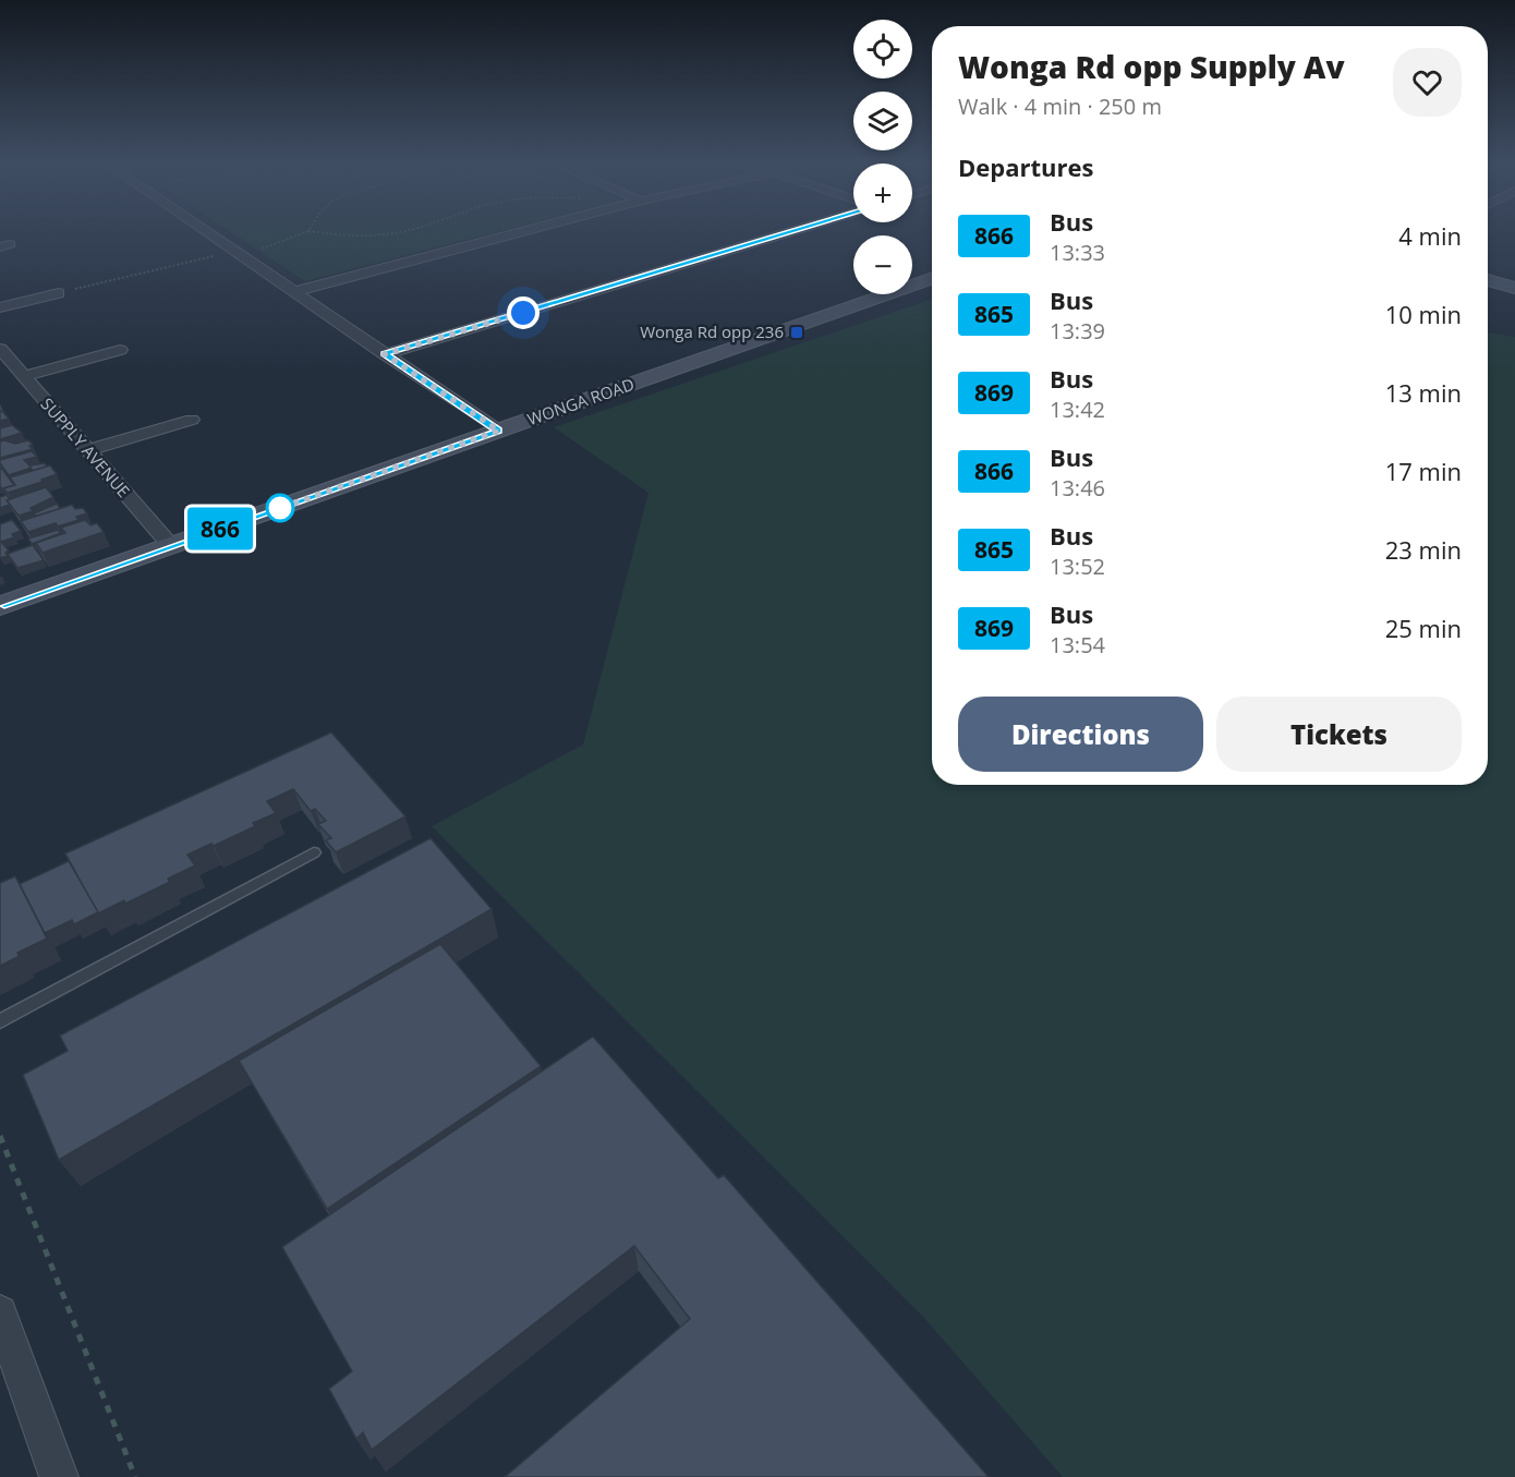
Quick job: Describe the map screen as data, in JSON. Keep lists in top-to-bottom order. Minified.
{"streets":{"street":["WONGA ROAD","SUPPLY AVENUE"]},"crossings":[["WONGA ROAD","SUPPLY AVENUE"]],"places":{"transit":["Wonga Rd opp 236"]},"lines":["bus line 866"],"page":{"on_map":"866","map_buttons":["+","−"],"heading":[["Wonga Rd opp Supply Av","Walk · 4 min · 250 m"],"Departures"],"list":[{"mark":"866","name":"Bus","note":"13:33","value":"4 min"},{"mark":"865","name":"Bus","note":"13:39","value":"10 min"},{"mark":"869","name":"Bus","note":"13:42","value":"13 min"},{"mark":"866","name":"Bus","note":"13:46","value":"17 min"},{"mark":"865","name":"Bus","note":"13:52","value":"23 min"},{"mark":"869","name":"Bus","note":"13:54","value":"25 min"}],"buttons":["Directions","Tickets"]}}
